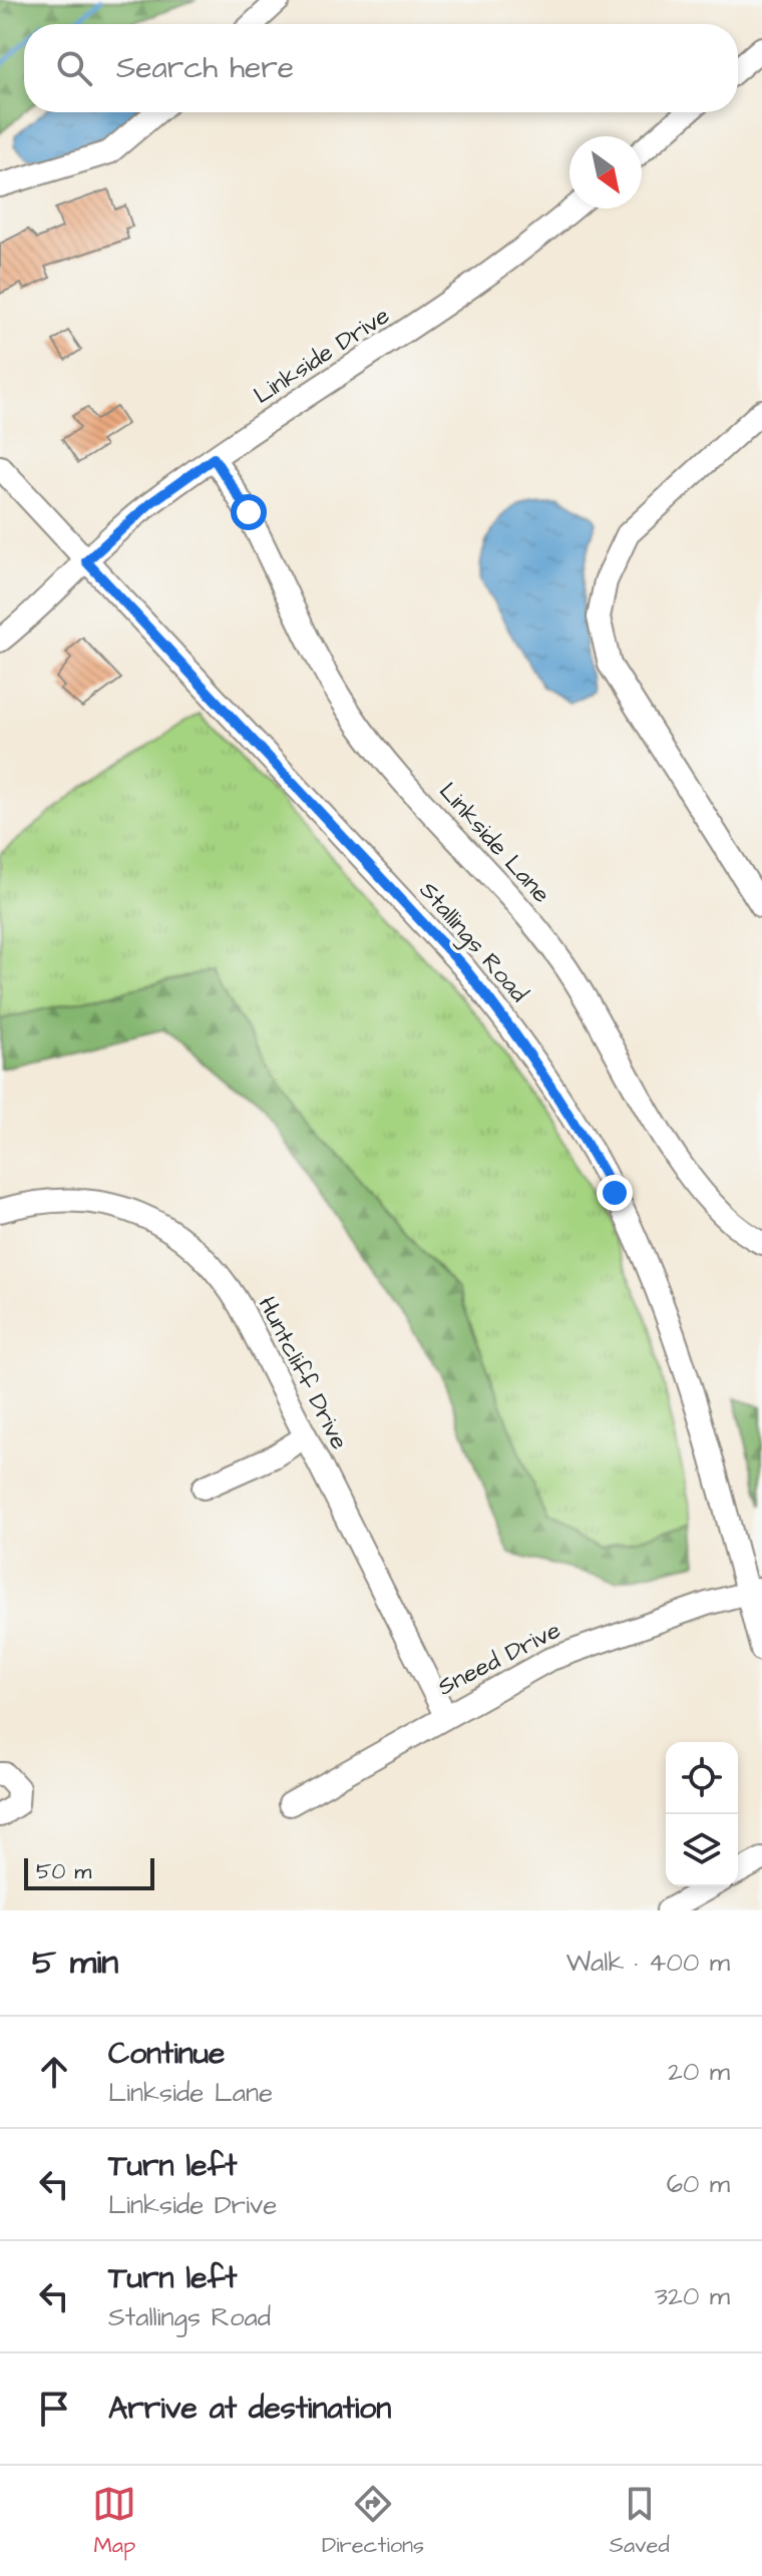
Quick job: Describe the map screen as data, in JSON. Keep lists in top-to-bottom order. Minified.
{"streets":{"street":["Linkside Drive","Linkside Lane","Stallings Road","Huntcliff Drive","Sneed Drive"]},"crossings":[["Linkside Drive","Linkside Lane"],["Linkside Drive","Stallings Road"],["Stallings Road","Sneed Drive"],["Huntcliff Drive","Sneed Drive"]],"scale_bar":"50 m","north":"bottom right","page":{"search":"Search here","scale":"50 m","heading":["5 min","Walk · 400 m"],"list":[["Continue","Linkside Lane","20 m"],["Turn left","Linkside Drive","60 m"],["Turn left","Stallings Road","320 m"],"Arrive at destination"],"nav":["Map","Directions","Saved"]}}
